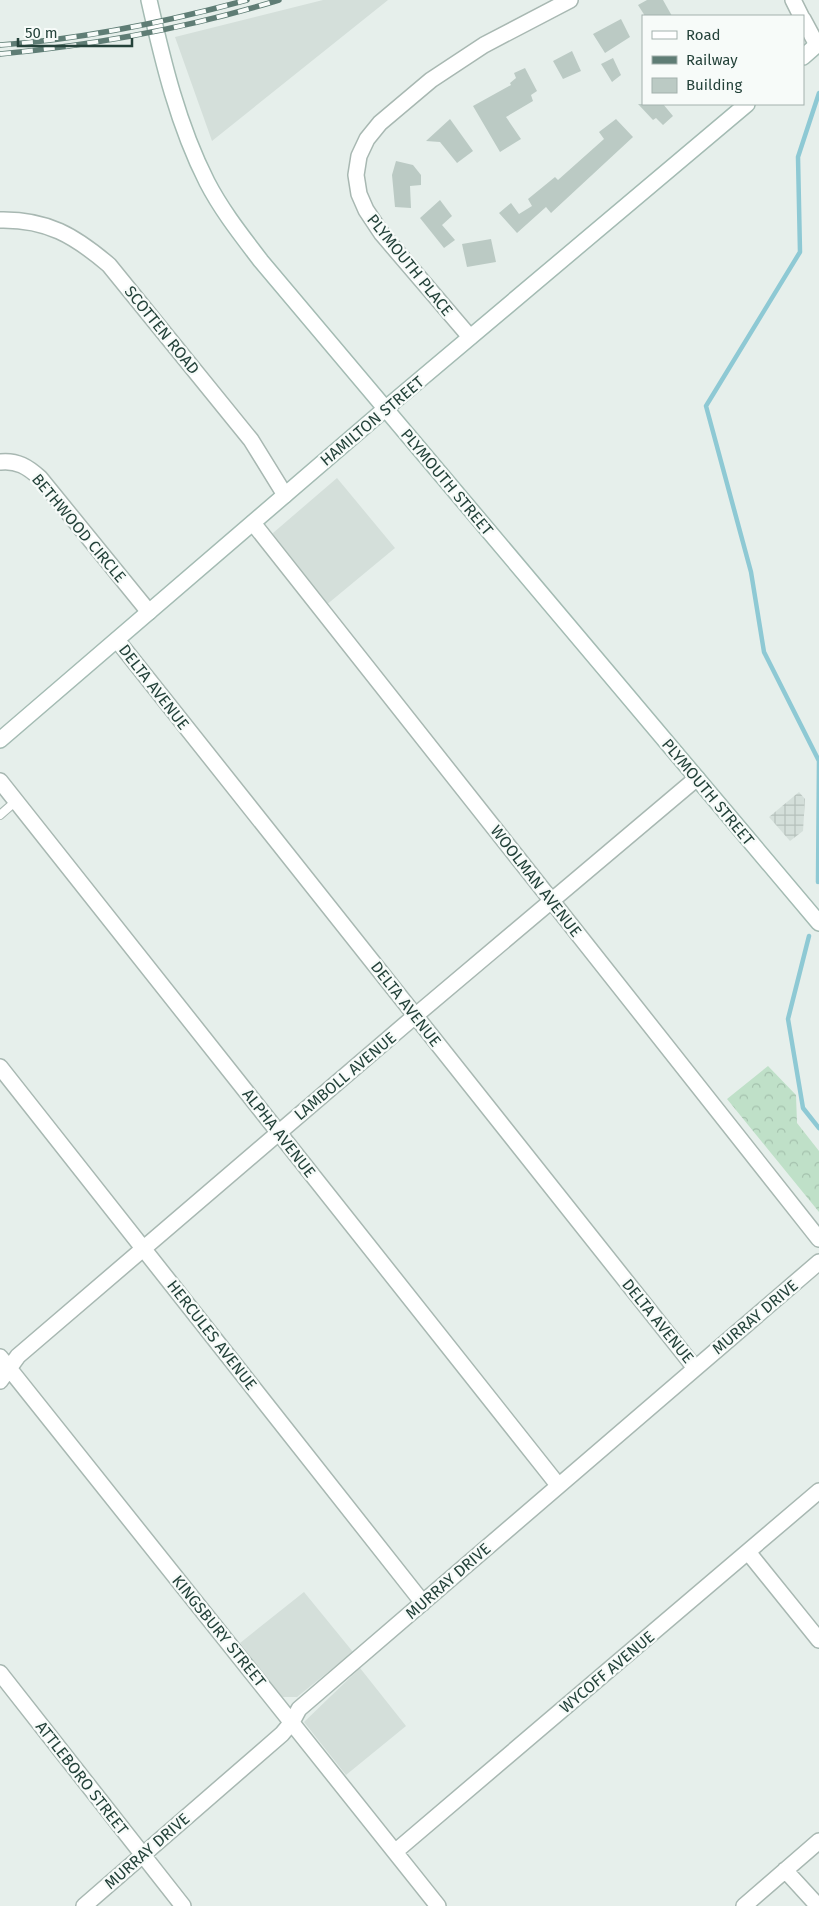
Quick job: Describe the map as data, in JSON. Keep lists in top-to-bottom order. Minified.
{"streets":{"street":["PLYMOUTH PLACE","SCOTTEN ROAD","HAMILTON STREET","PLYMOUTH STREET","BETHWOOD CIRCLE","DELTA AVENUE","WOOLMAN AVENUE","LAMBOLL AVENUE","ALPHA AVENUE","MURRAY DRIVE","HERCULES AVENUE","KINGSBURY STREET","WYCOFF AVENUE","ATTLEBORO STREET"]},"crossings":[["PLYMOUTH PLACE","HAMILTON STREET"],["SCOTTEN ROAD","HAMILTON STREET"],["HAMILTON STREET","PLYMOUTH STREET"],["HAMILTON STREET","BETHWOOD CIRCLE"],["HAMILTON STREET","DELTA AVENUE"],["HAMILTON STREET","WOOLMAN AVENUE"],["PLYMOUTH STREET","LAMBOLL AVENUE"],["DELTA AVENUE","LAMBOLL AVENUE"],["DELTA AVENUE","MURRAY DRIVE"],["WOOLMAN AVENUE","LAMBOLL AVENUE"],["LAMBOLL AVENUE","ALPHA AVENUE"],["LAMBOLL AVENUE","HERCULES AVENUE"],["LAMBOLL AVENUE","KINGSBURY STREET"],["ALPHA AVENUE","MURRAY DRIVE"],["MURRAY DRIVE","HERCULES AVENUE"],["MURRAY DRIVE","KINGSBURY STREET"],["MURRAY DRIVE","ATTLEBORO STREET"],["KINGSBURY STREET","WYCOFF AVENUE"]],"legend":["Road","Railway","Building"],"scale_bar":"50 m"}
